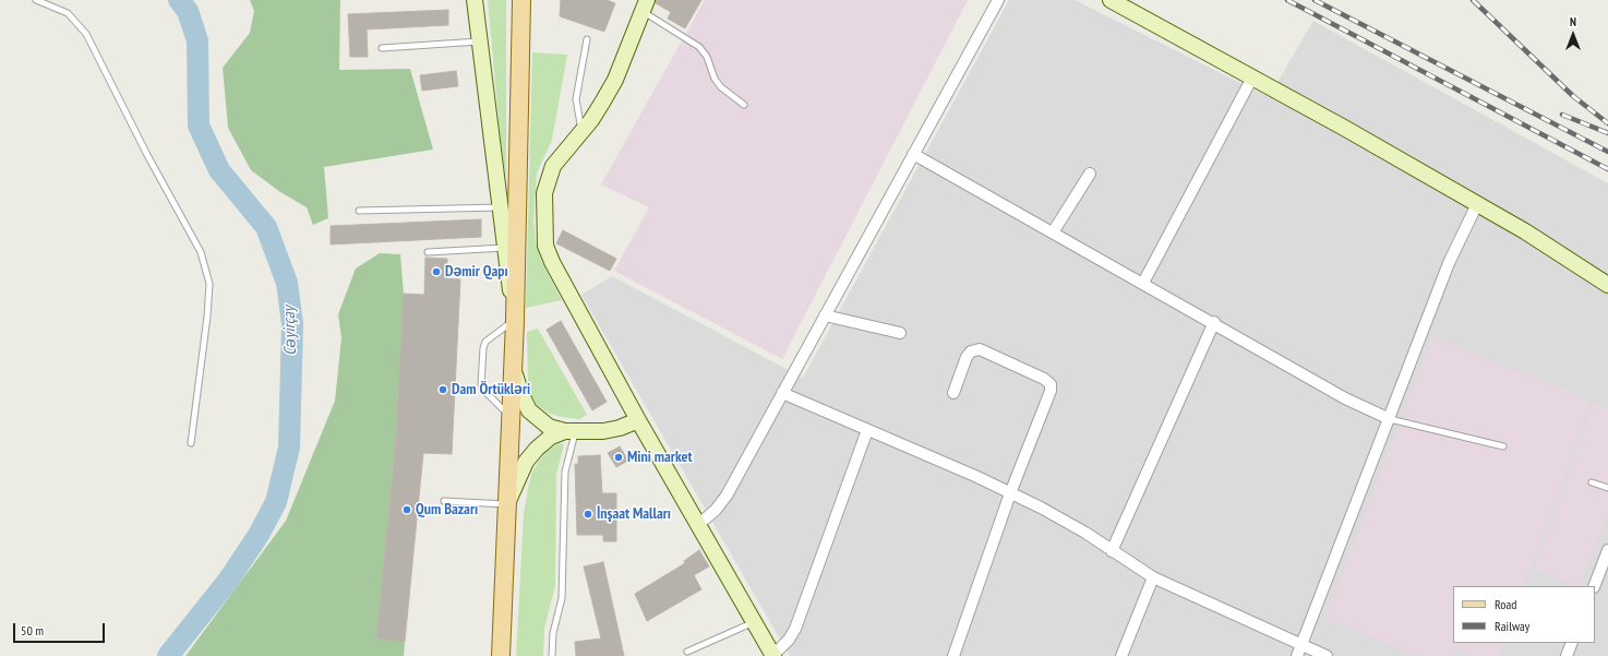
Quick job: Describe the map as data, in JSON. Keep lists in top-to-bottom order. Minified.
{"water":["Cəyirçay"],"places":["Dəmir Qapı","Dam Örtükləri","Mini market","Qum Bazarı","İnşaat Malları"],"legend":["Road","Railway"],"scale_bar":"50 m","north":"top"}
